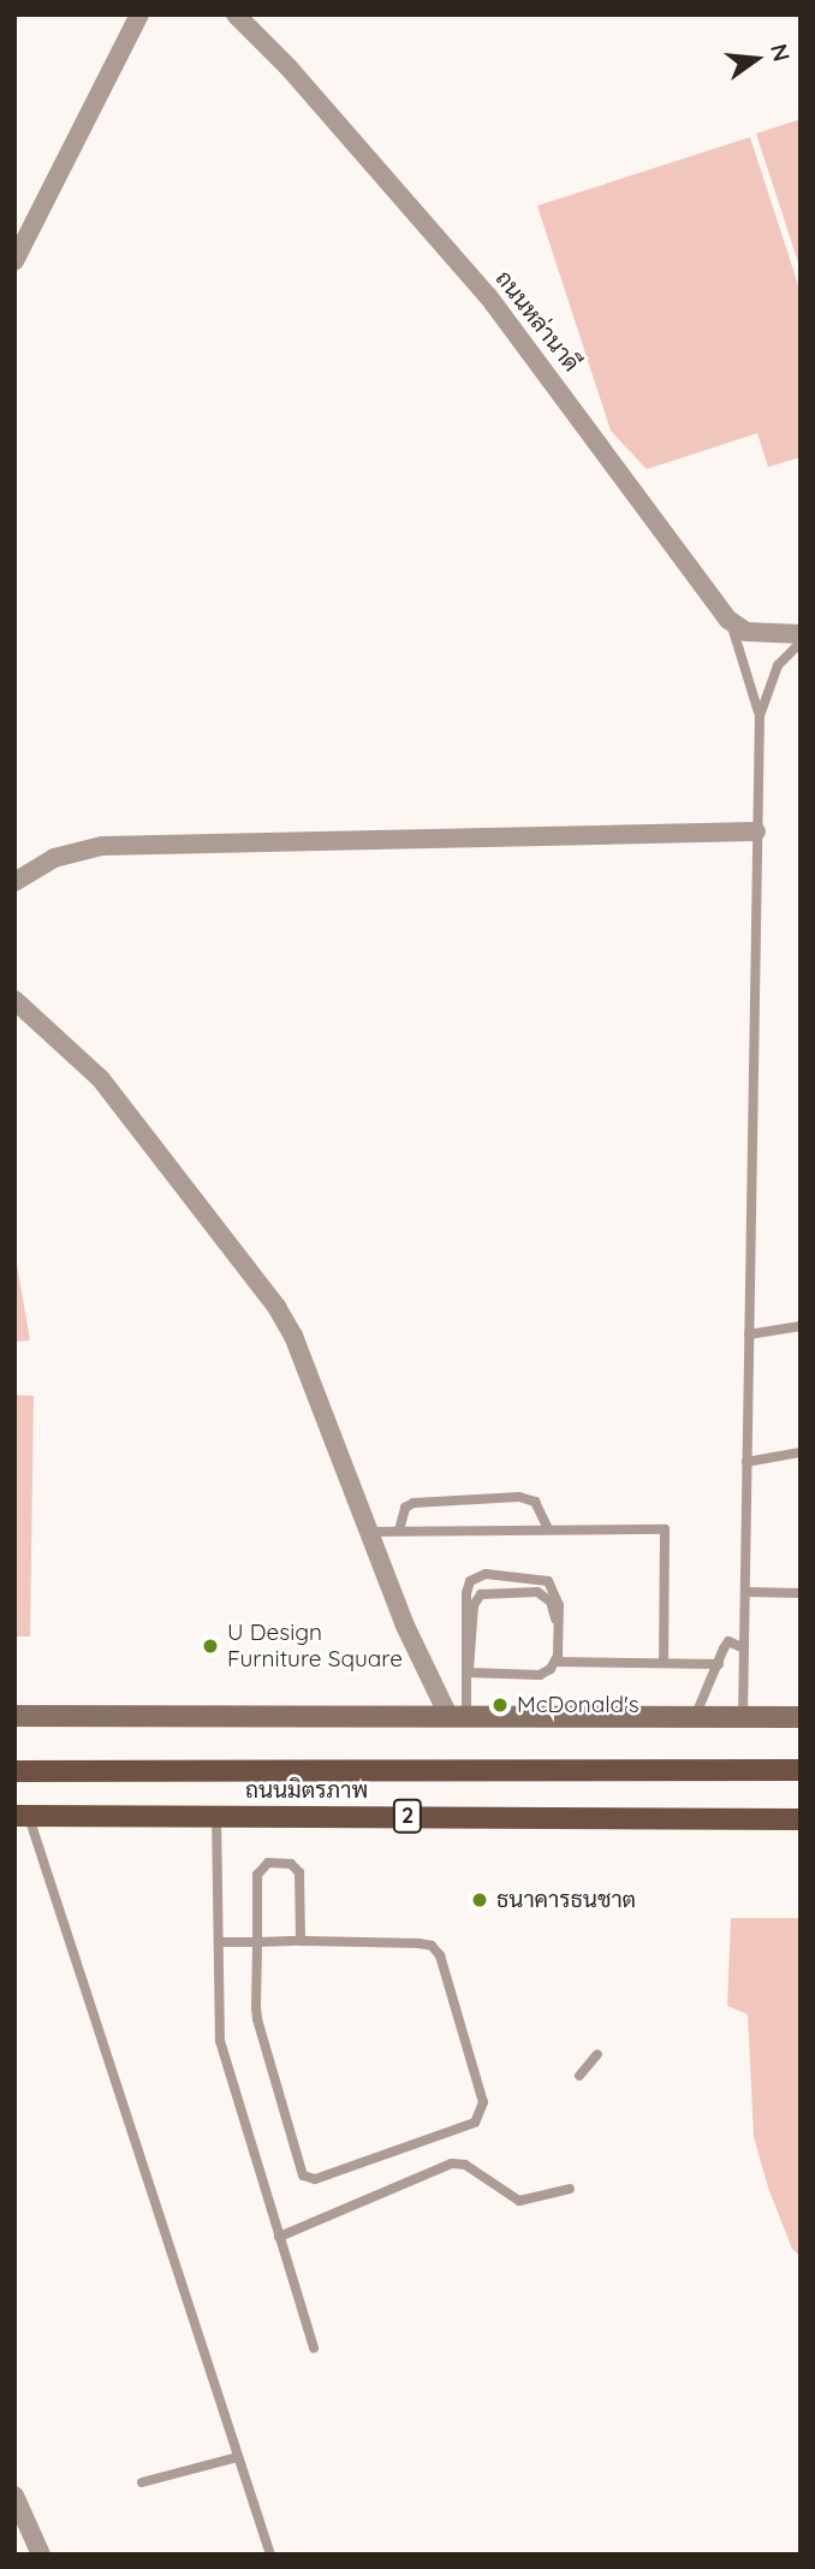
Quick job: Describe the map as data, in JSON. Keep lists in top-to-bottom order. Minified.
{"streets":{"main road":["ถนนมิตรภาพ","2"],"street":["ถนนหล่านาดี"]},"places":["U Design Furniture Square","McDonald's","ธนาคารธนชาต"],"north":"right"}
